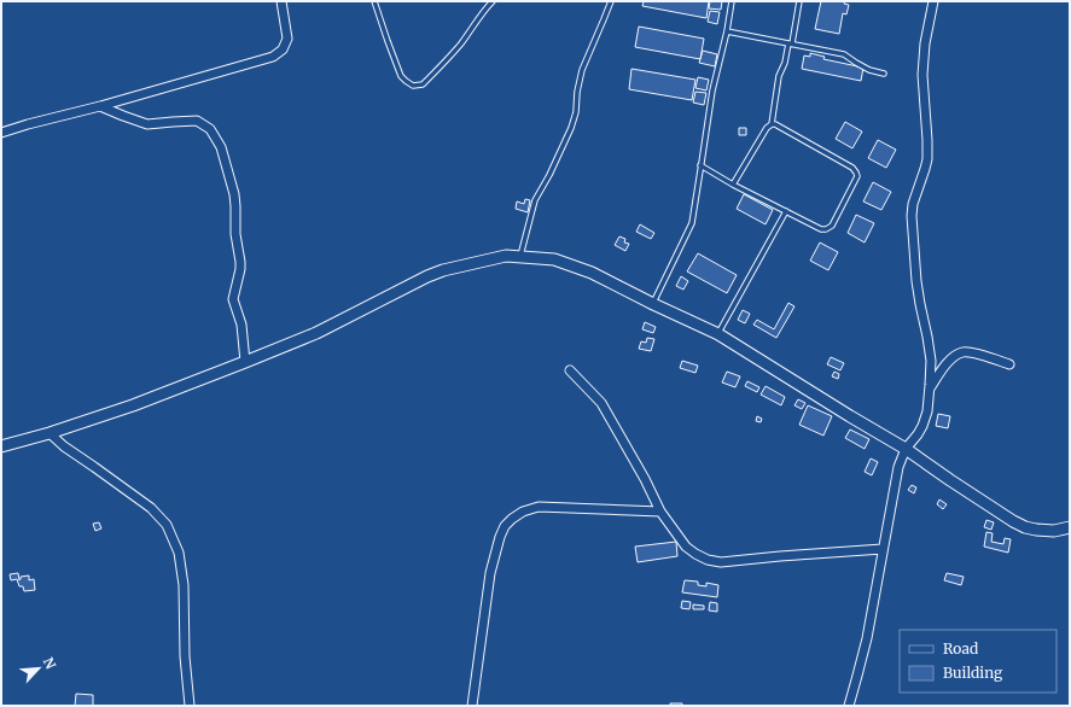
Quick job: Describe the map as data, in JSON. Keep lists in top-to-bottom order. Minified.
{"legend":["Road","Building"],"north":"top right"}
